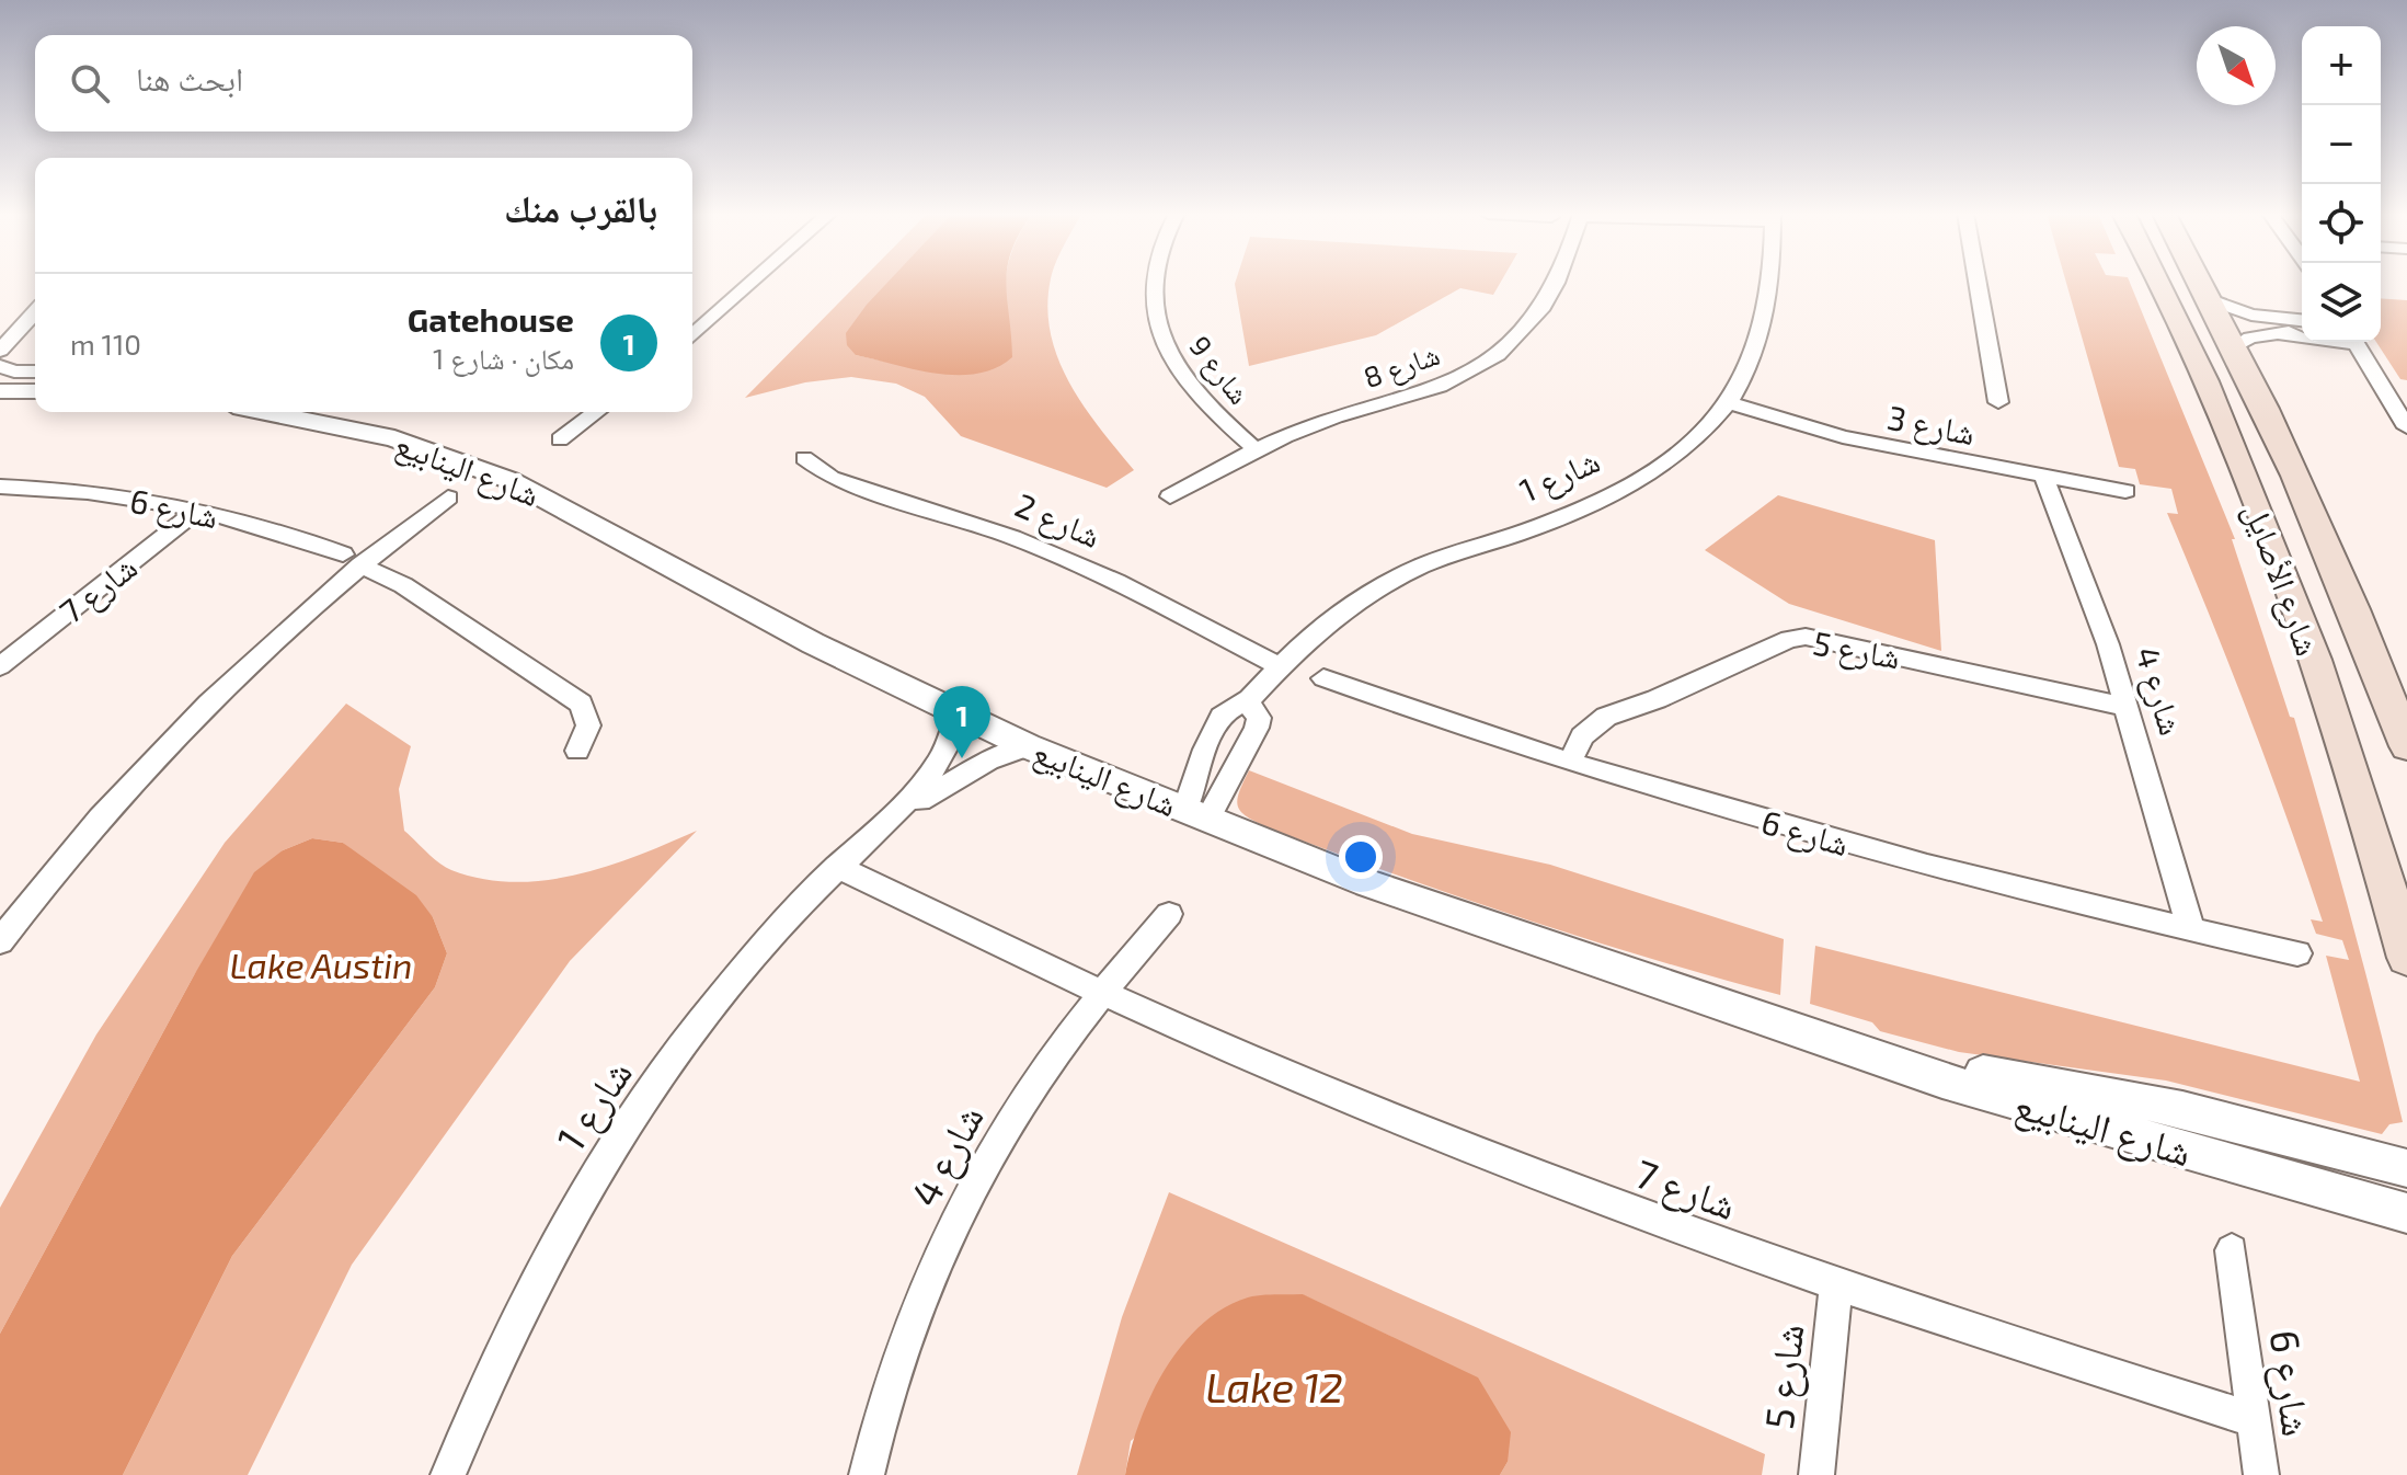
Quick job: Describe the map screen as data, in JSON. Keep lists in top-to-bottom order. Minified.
{"streets":{"main road":["شارع الأصايل"],"street":["شارع 8","شارع 9","شارع 3","شارع الينابيع","شارع 1","شارع 6","شارع 2","شارع 7","شارع 5","شارع 4"]},"crossings":[["شارع 8","شارع 9"],["شارع 3","شارع 1"],["شارع 3","شارع 4"],["شارع الينابيع","شارع 1"],["شارع 1","شارع 2"],["شارع 6","شارع 7"],["شارع 6","شارع 5"],["شارع 6","شارع 4"],["شارع 7","شارع 5"],["شارع 7","شارع 4"],["شارع 5","شارع 4"]],"water":["Lake Austin","Lake 12"],"north":"bottom right","page":{"map_buttons":["+","−"],"search":"ابحث هنا","heading":"بالقرب منك","list":[{"mark":"1","name":"Gatehouse","note":"مكان · شارع 1","value":"110 m"}],"pins":"1"}}
